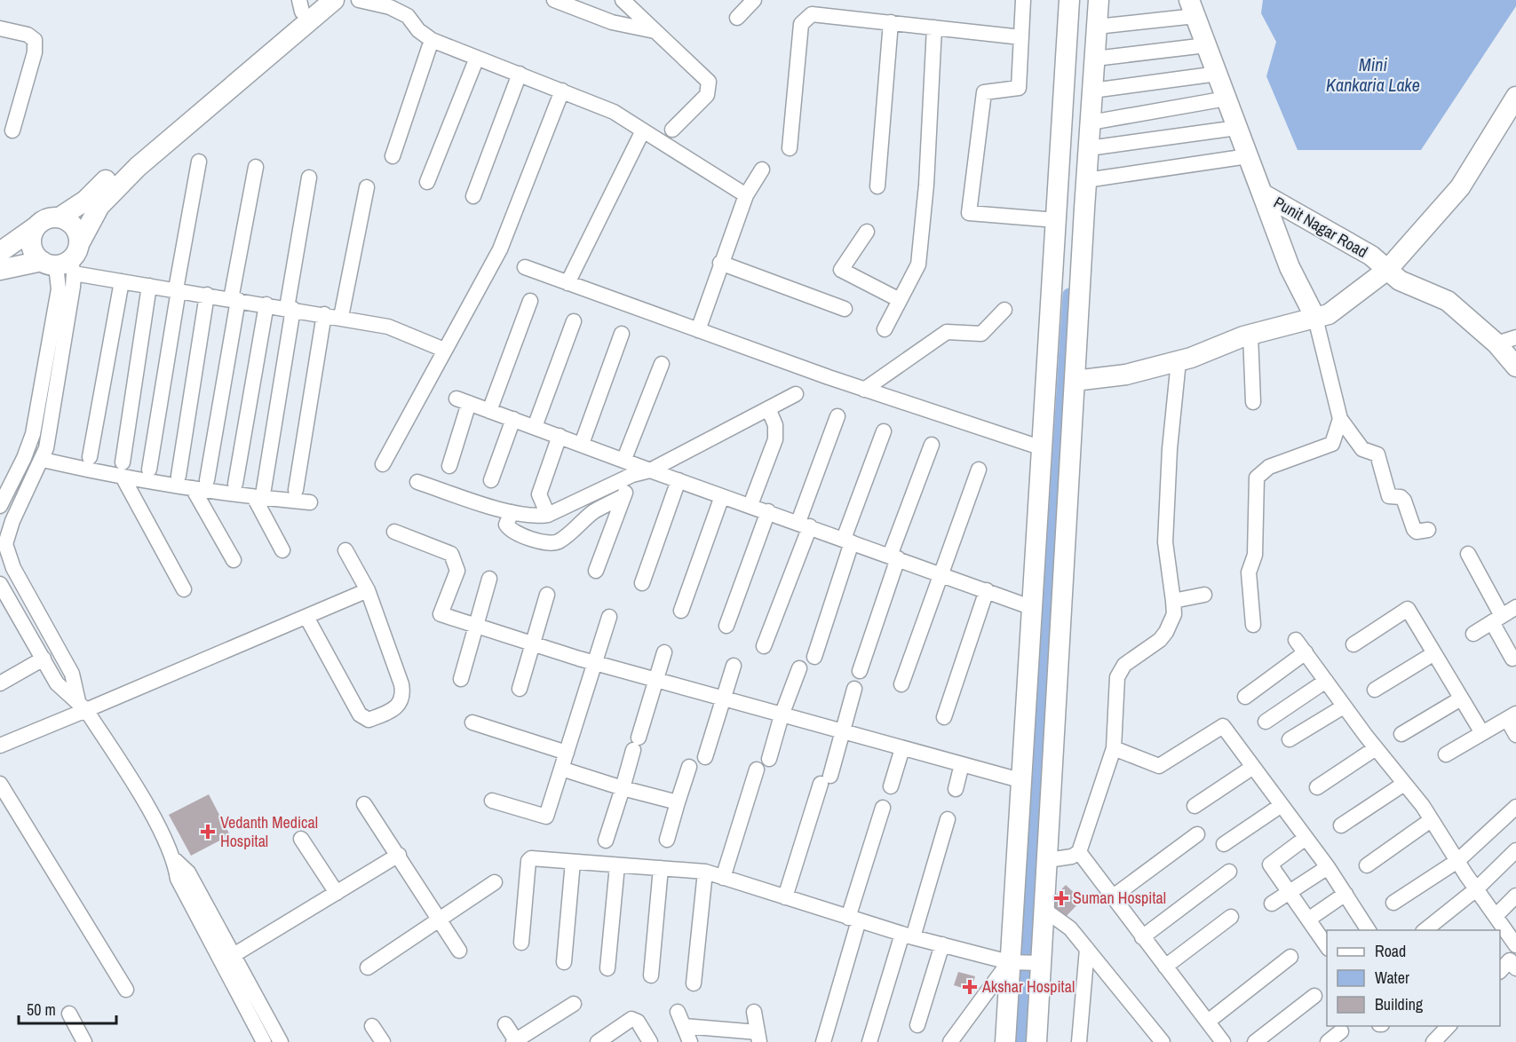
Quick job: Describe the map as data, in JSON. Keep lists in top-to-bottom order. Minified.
{"streets":{"street":["Punit Nagar Road"]},"water":["Mini Kankaria Lake"],"places":{"health":["Vedanth Medical Hospital","Suman Hospital","Akshar Hospital"]},"legend":["Road","Water","Building"],"scale_bar":"50 m"}
